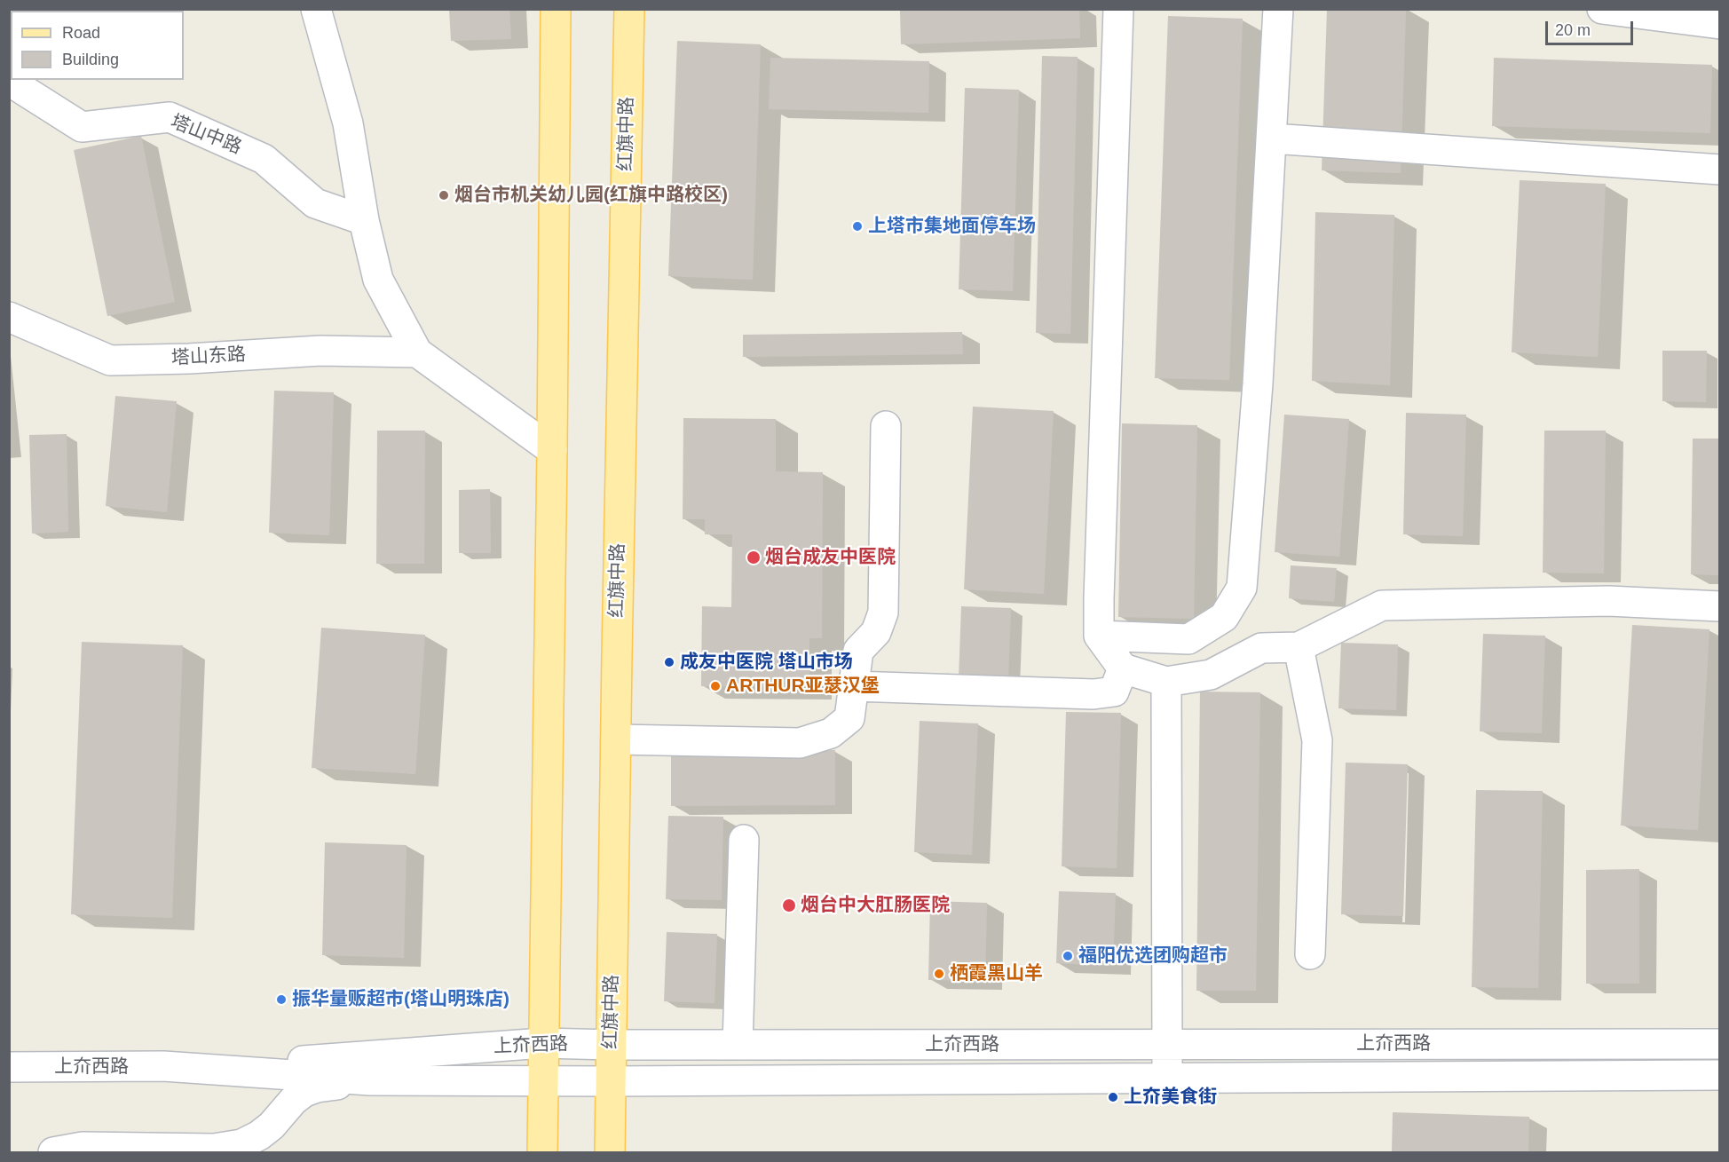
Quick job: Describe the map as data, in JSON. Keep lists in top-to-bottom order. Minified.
{"streets":{"main road":["红旗中路"],"street":["塔山中路","塔山东路","上夼西路"]},"crossings":[["红旗中路","上夼西路"]],"places":["烟台市机关幼儿园(红旗中路校区)","上塔市集地面停车场","烟台成友中医院","成友中医院 塔山市场","ARTHUR亚瑟汉堡","烟台中大肛肠医院","福阳优选团购超市","栖霞黑山羊","振华量贩超市(塔山明珠店)","上夼美食街"],"legend":["Road","Building"],"scale_bar":"20 m"}
